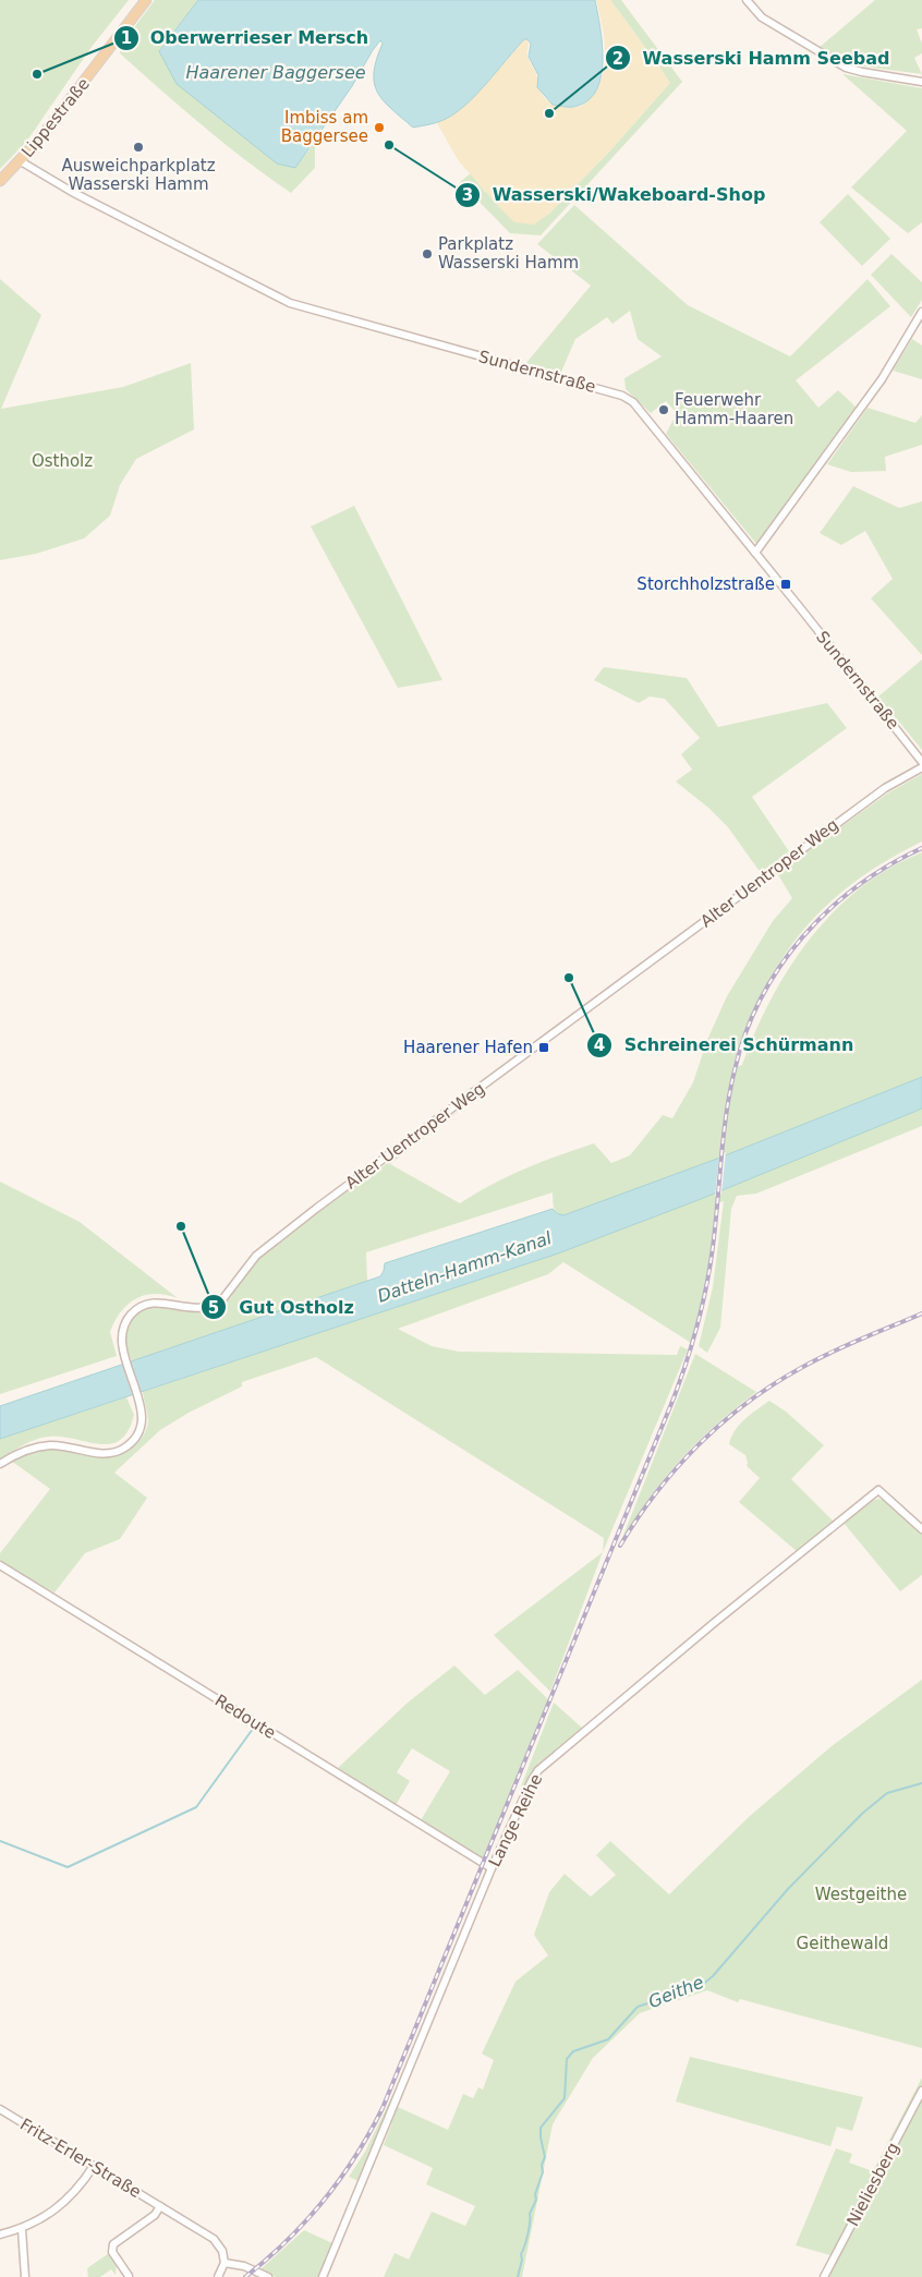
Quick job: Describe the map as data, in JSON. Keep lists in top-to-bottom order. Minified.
{"streets":{"main road":["Lippestraße"],"street":["Sundernstraße","Alter Uentroper Weg","Redoute","Lange Reihe","Fritz-Erler-Straße","Nieliesberg"]},"crossings":[["Lippestraße","Sundernstraße"],["Redoute","Lange Reihe"]],"water":["Haarener Baggersee","Datteln-Hamm-Kanal","Geithe"],"parks":["Ostholz","Westgeithe","Geithewald"],"places":{"other":["Oberwerrieser Mersch","Wasserski Hamm Seebad","Imbiss am Baggersee","Wasserski/Wakeboard-Shop","Ausweichparkplatz Wasserski Hamm","Parkplatz Wasserski Hamm","Feuerwehr Hamm-Haaren","Schreinerei Schürmann","Gut Ostholz"],"transit":["Storchholzstraße","Haarener Hafen"]}}
